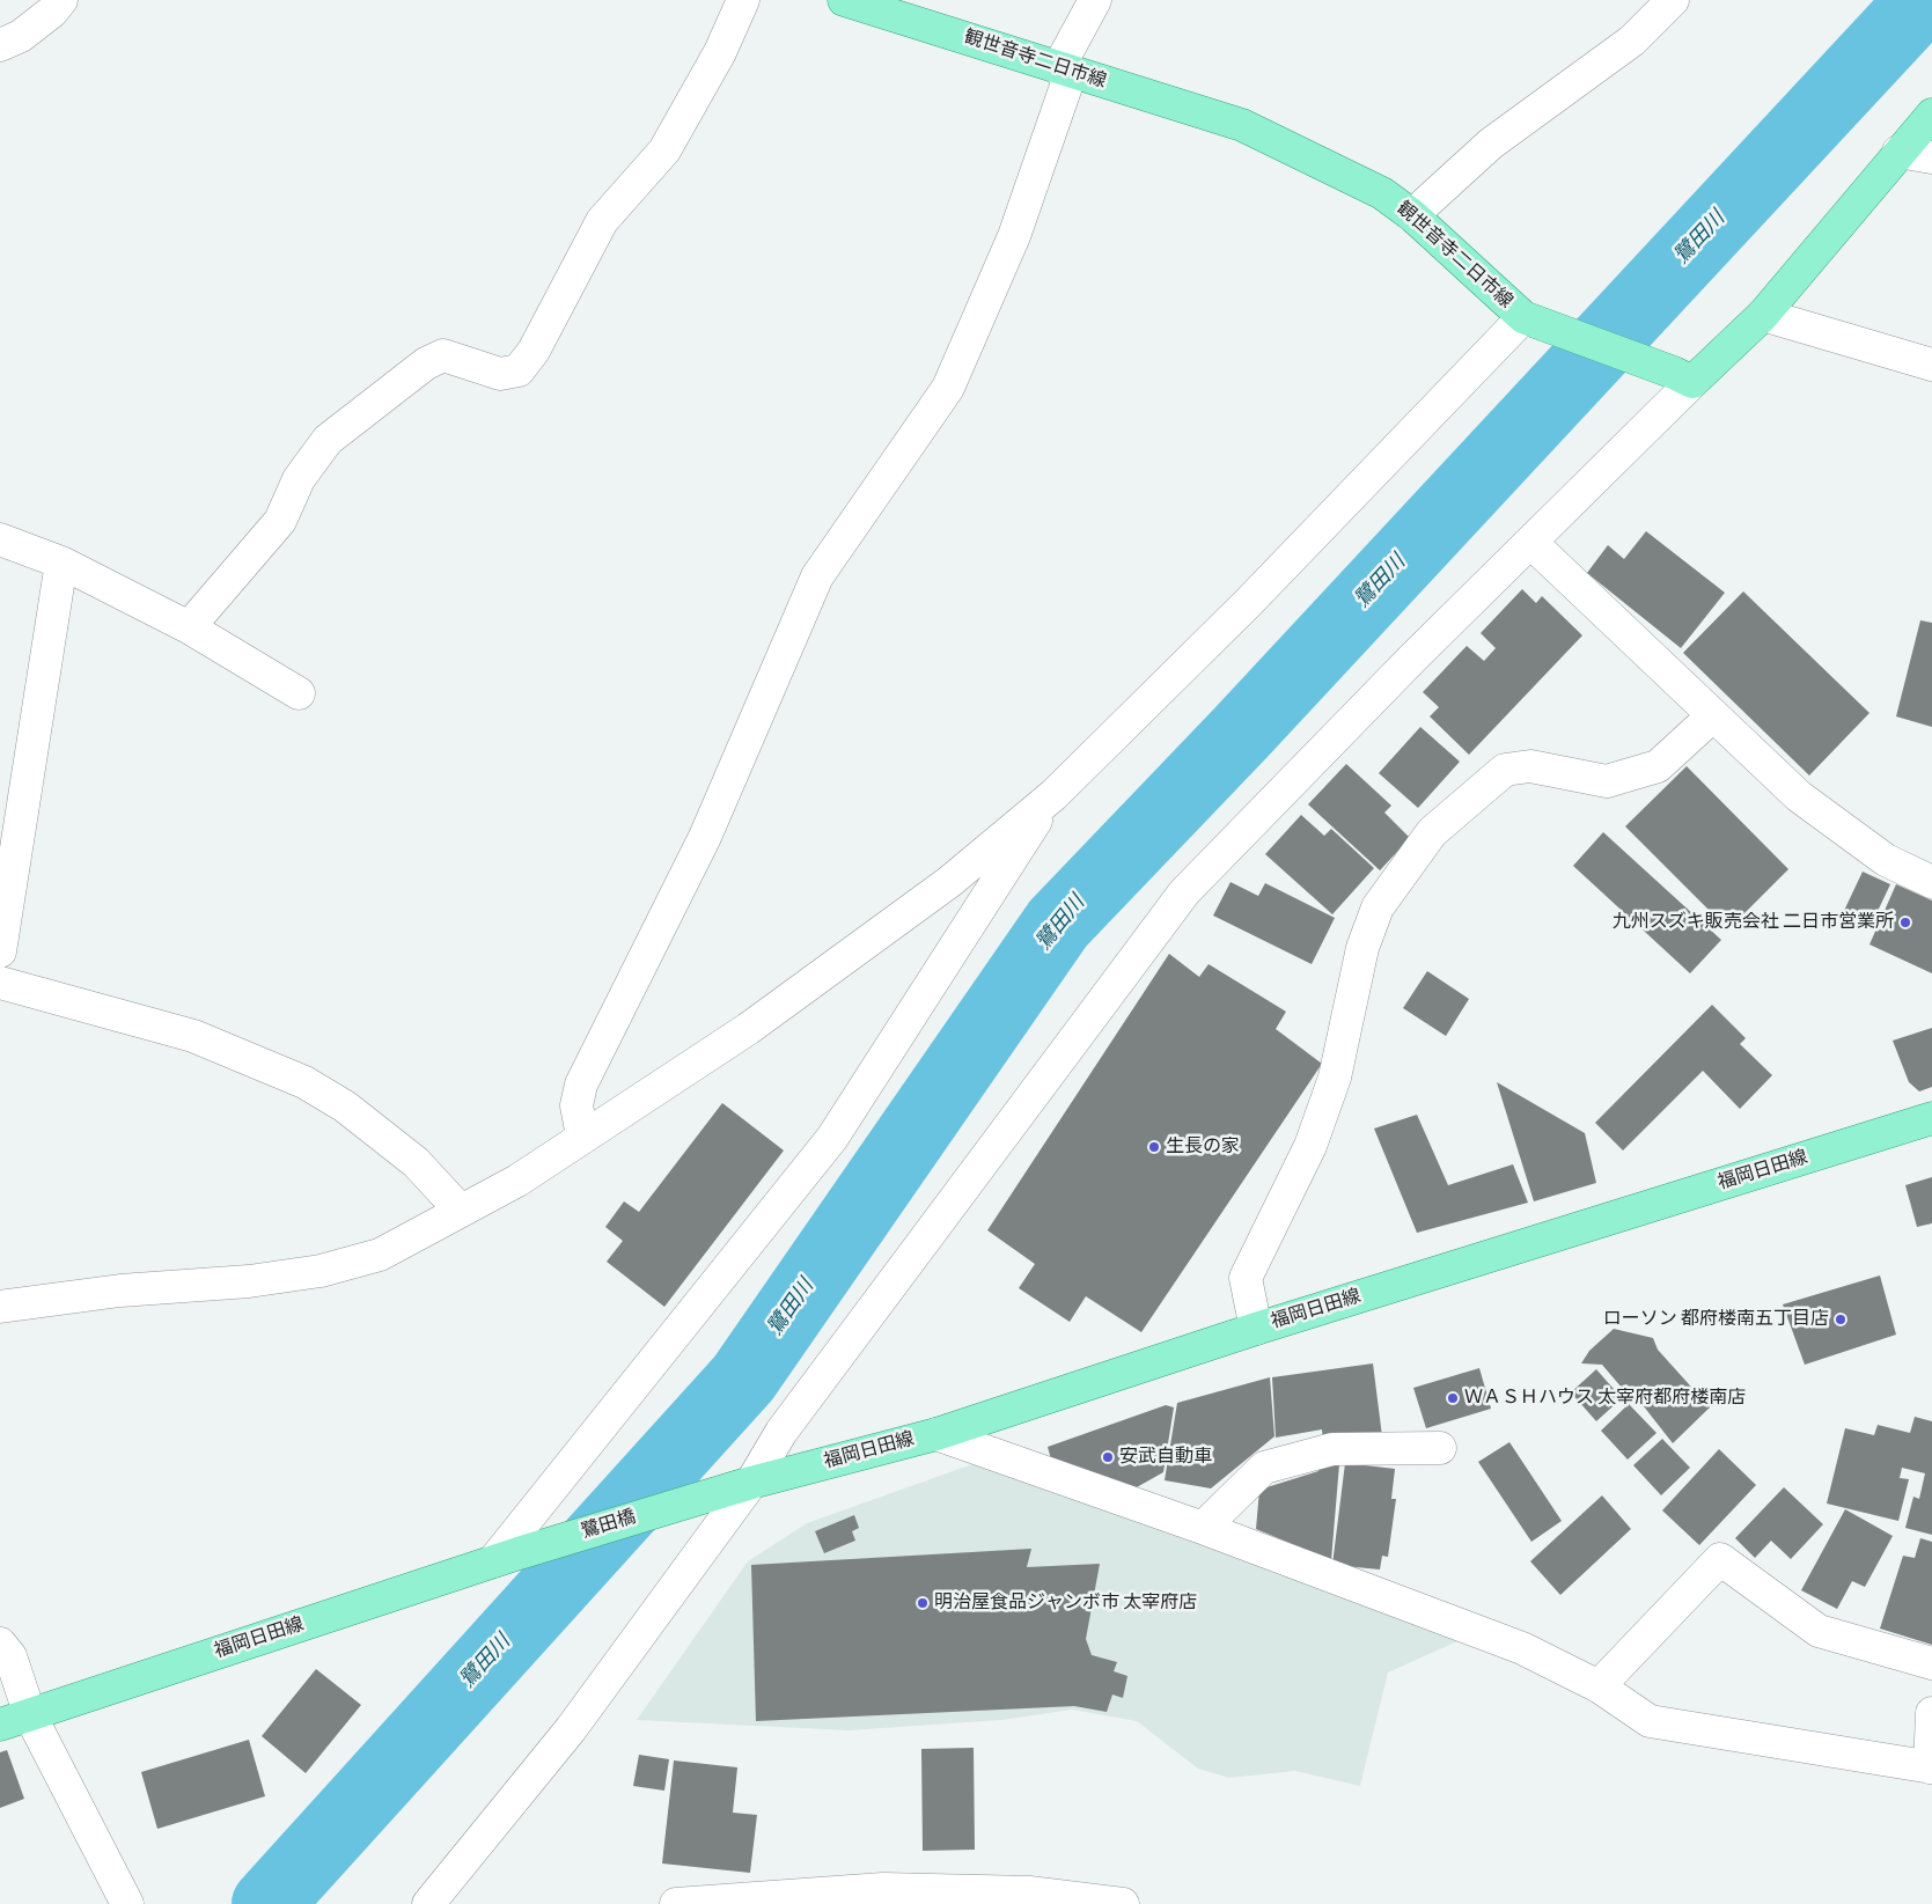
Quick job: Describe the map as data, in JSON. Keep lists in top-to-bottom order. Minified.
{"streets":{"main road":["観世音寺二日市線","福岡日田線","鷺田橋"]},"crossings":[["福岡日田線","鷺田橋"]],"water":["鷺田川"],"places":["九州スズキ販売会社 二日市営業所","生長の家","ローソン 都府楼南五丁目店","ＷＡＳＨハウス 太宰府都府楼南店","安武自動車","明治屋食品ジャンボ市 太宰府店"]}
